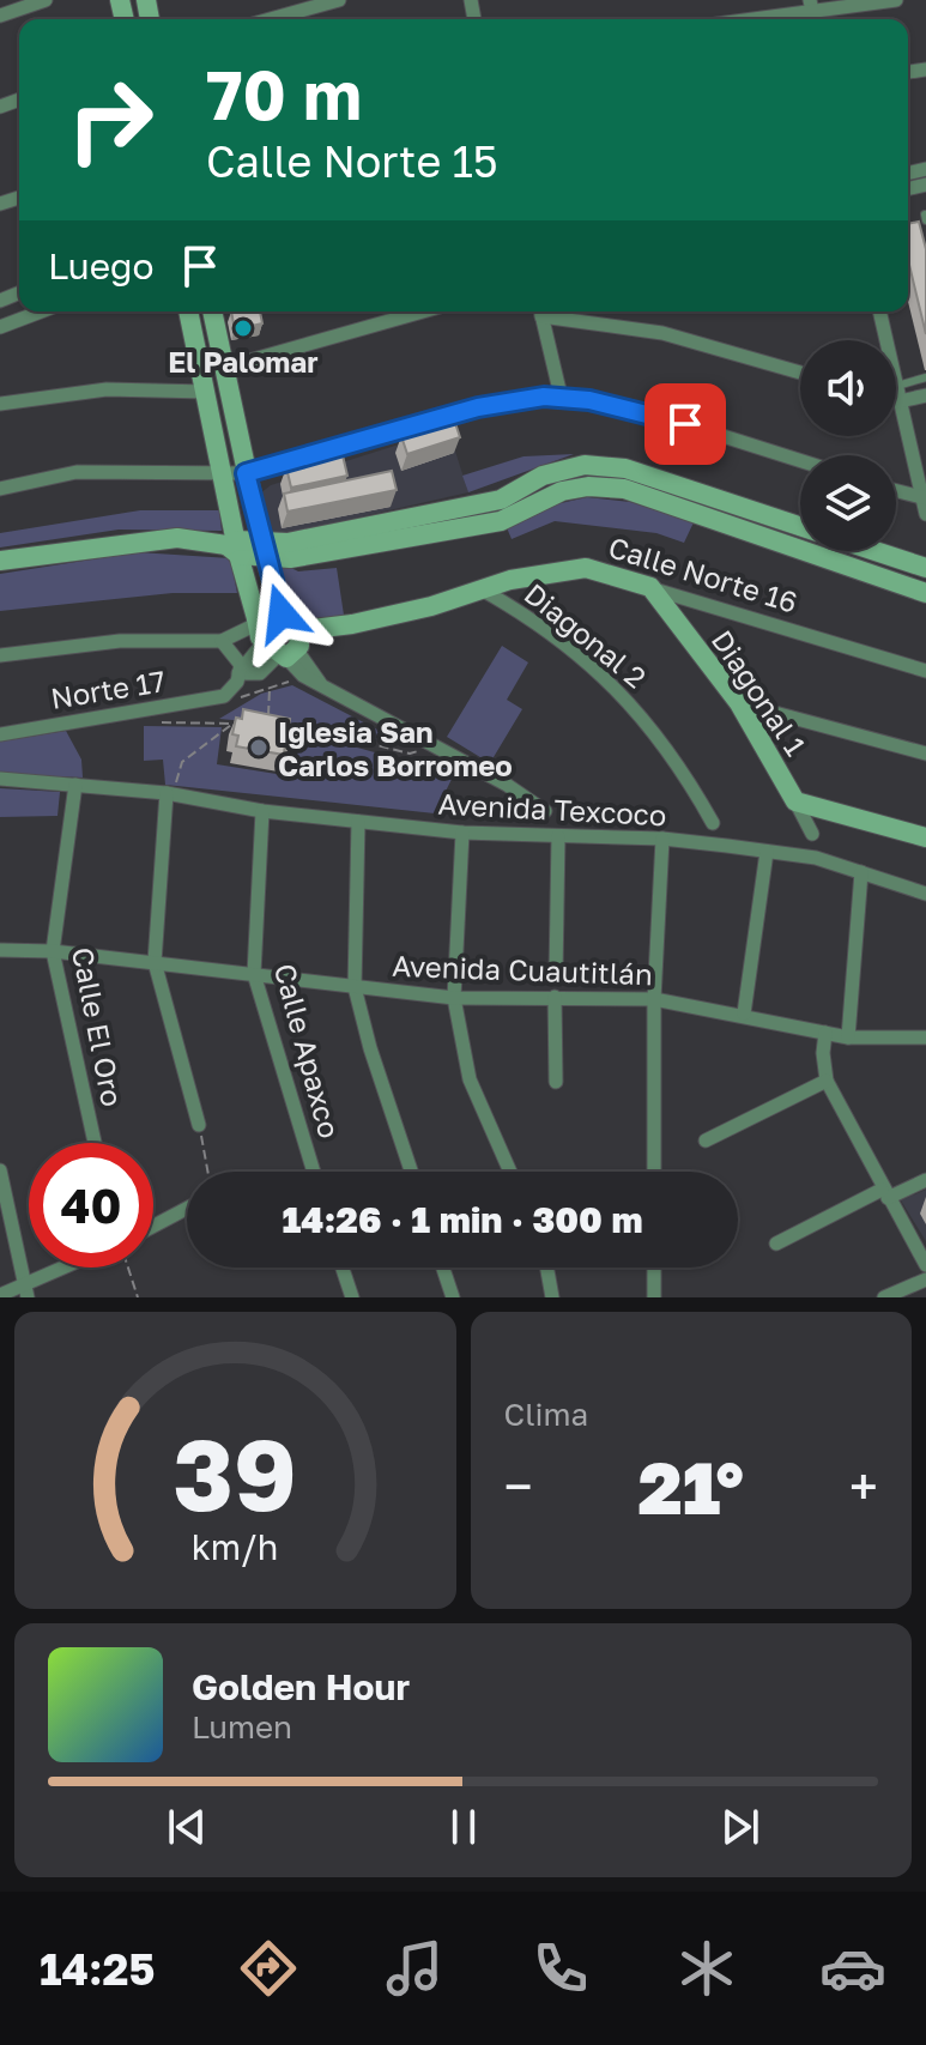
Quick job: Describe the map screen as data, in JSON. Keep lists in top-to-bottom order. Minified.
{"streets":{"street":["Calle Norte 16","Diagonal 2","Norte 17","Diagonal 1","Avenida Texcoco","Avenida Cuautitlán","Calle El Oro","Calle Apaxco"]},"crossings":[["Calle Norte 16","Diagonal 2"],["Calle Norte 16","Diagonal 1"],["Avenida Texcoco","Calle El Oro"],["Avenida Texcoco","Calle Apaxco"],["Avenida Cuautitlán","Calle El Oro"],["Avenida Cuautitlán","Calle Apaxco"]],"places":["El Palomar","Iglesia San Carlos Borromeo"],"page":{"turn":["70 m","Calle Norte 15"],"then":"Luego","limit":"40","trip":"14:26 · 1 min · 300 m","tile":"Clima","heat":["−","21°","+"],"song":["Golden Hour","Lumen"],"tabs":"14:25","gauge":["39","km/h"]}}
